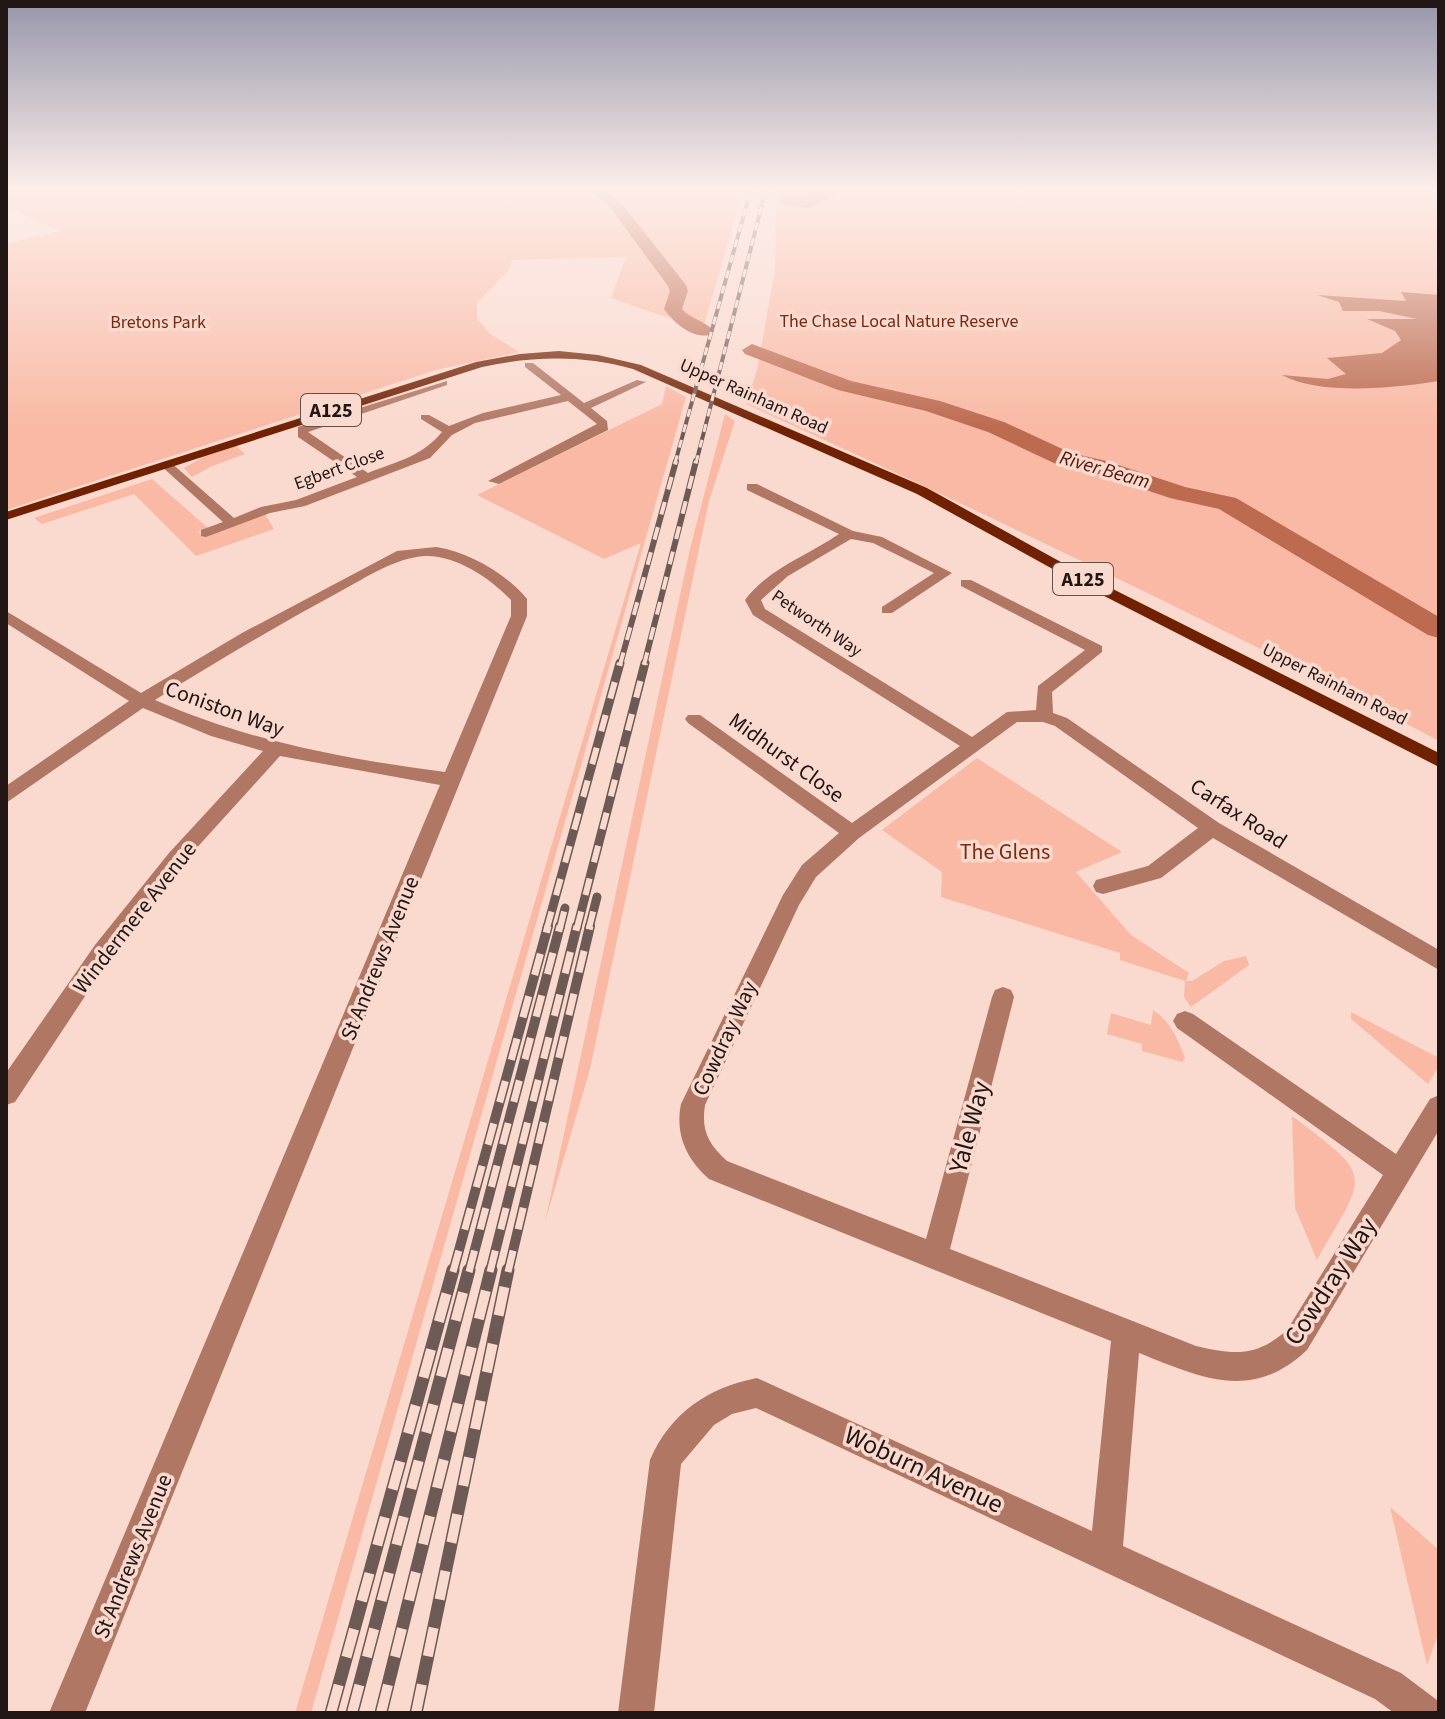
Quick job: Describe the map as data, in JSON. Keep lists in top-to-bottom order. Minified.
{"streets":{"main road":["Upper Rainham Road","A125"],"street":["Egbert Close","Petworth Way","Coniston Way","Midhurst Close","Carfax Road","Windermere Avenue","St Andrews Avenue","Cowdray Way","Yale Way","Woburn Avenue"]},"crossings":[["Petworth Way","Cowdray Way"],["Coniston Way","Windermere Avenue"],["Coniston Way","St Andrews Avenue"],["Midhurst Close","Cowdray Way"],["Carfax Road","Cowdray Way"],["Cowdray Way","Yale Way"]],"water":["River Beam"],"parks":["The Chase Local Nature Reserve","Bretons Park","The Glens"]}
